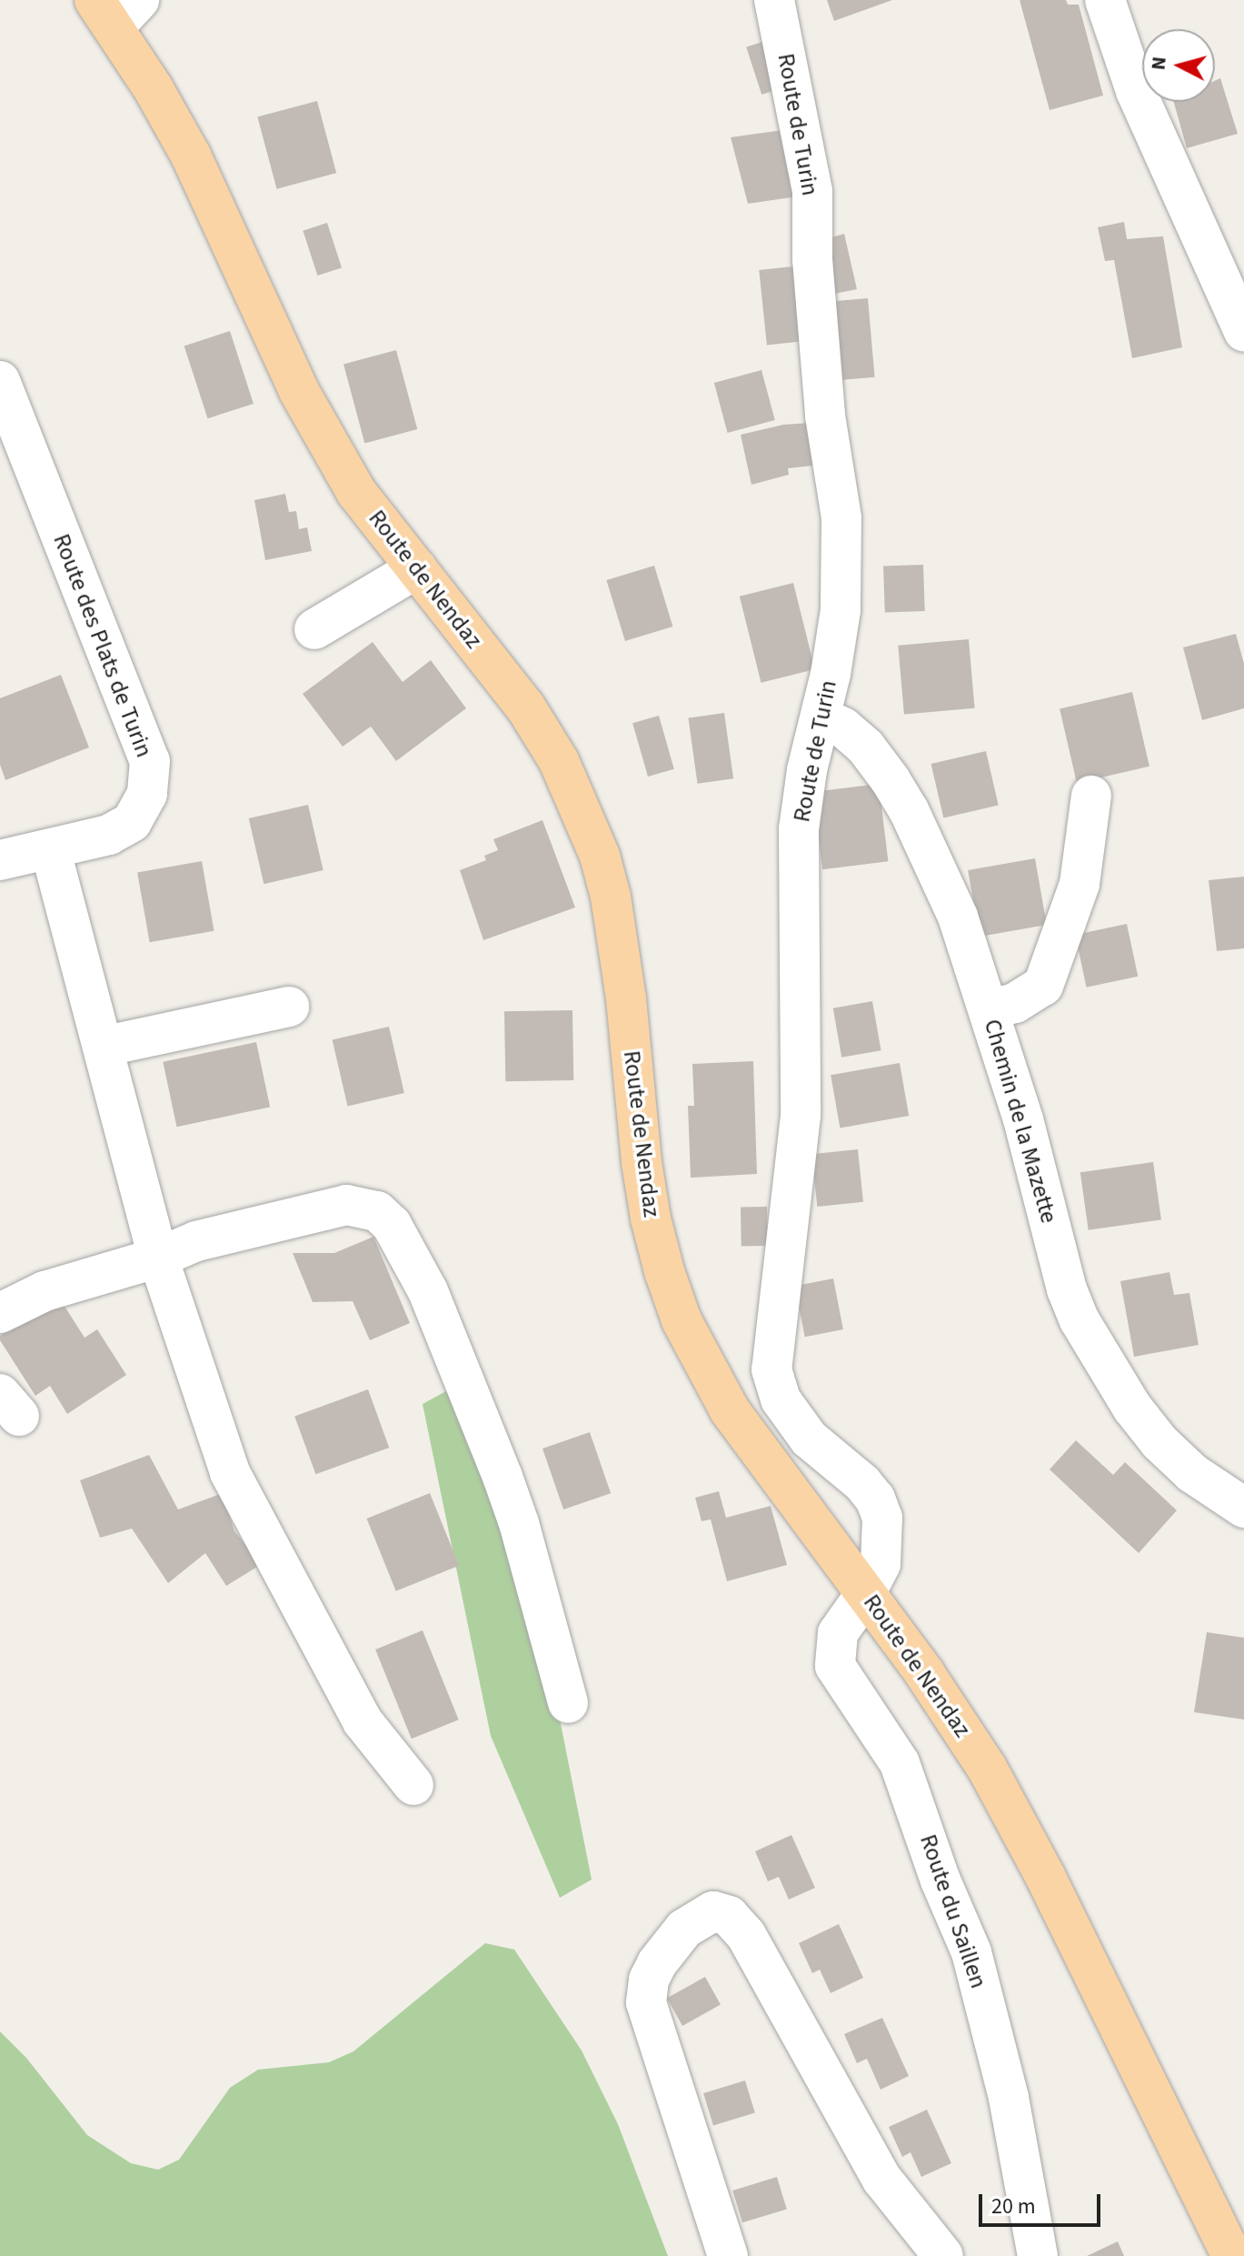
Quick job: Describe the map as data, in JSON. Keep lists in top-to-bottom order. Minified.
{"streets":{"main road":["Route de Nendaz"],"street":["Route de Turin","Route des Plats de Turin","Chemin de la Mazette","Route du Saillen"]},"crossings":[["Route de Turin","Route de Nendaz"],["Route de Turin","Chemin de la Mazette"],["Route de Turin","Route du Saillen"],["Route de Nendaz","Route du Saillen"]],"scale_bar":"20 m","north":"left"}
